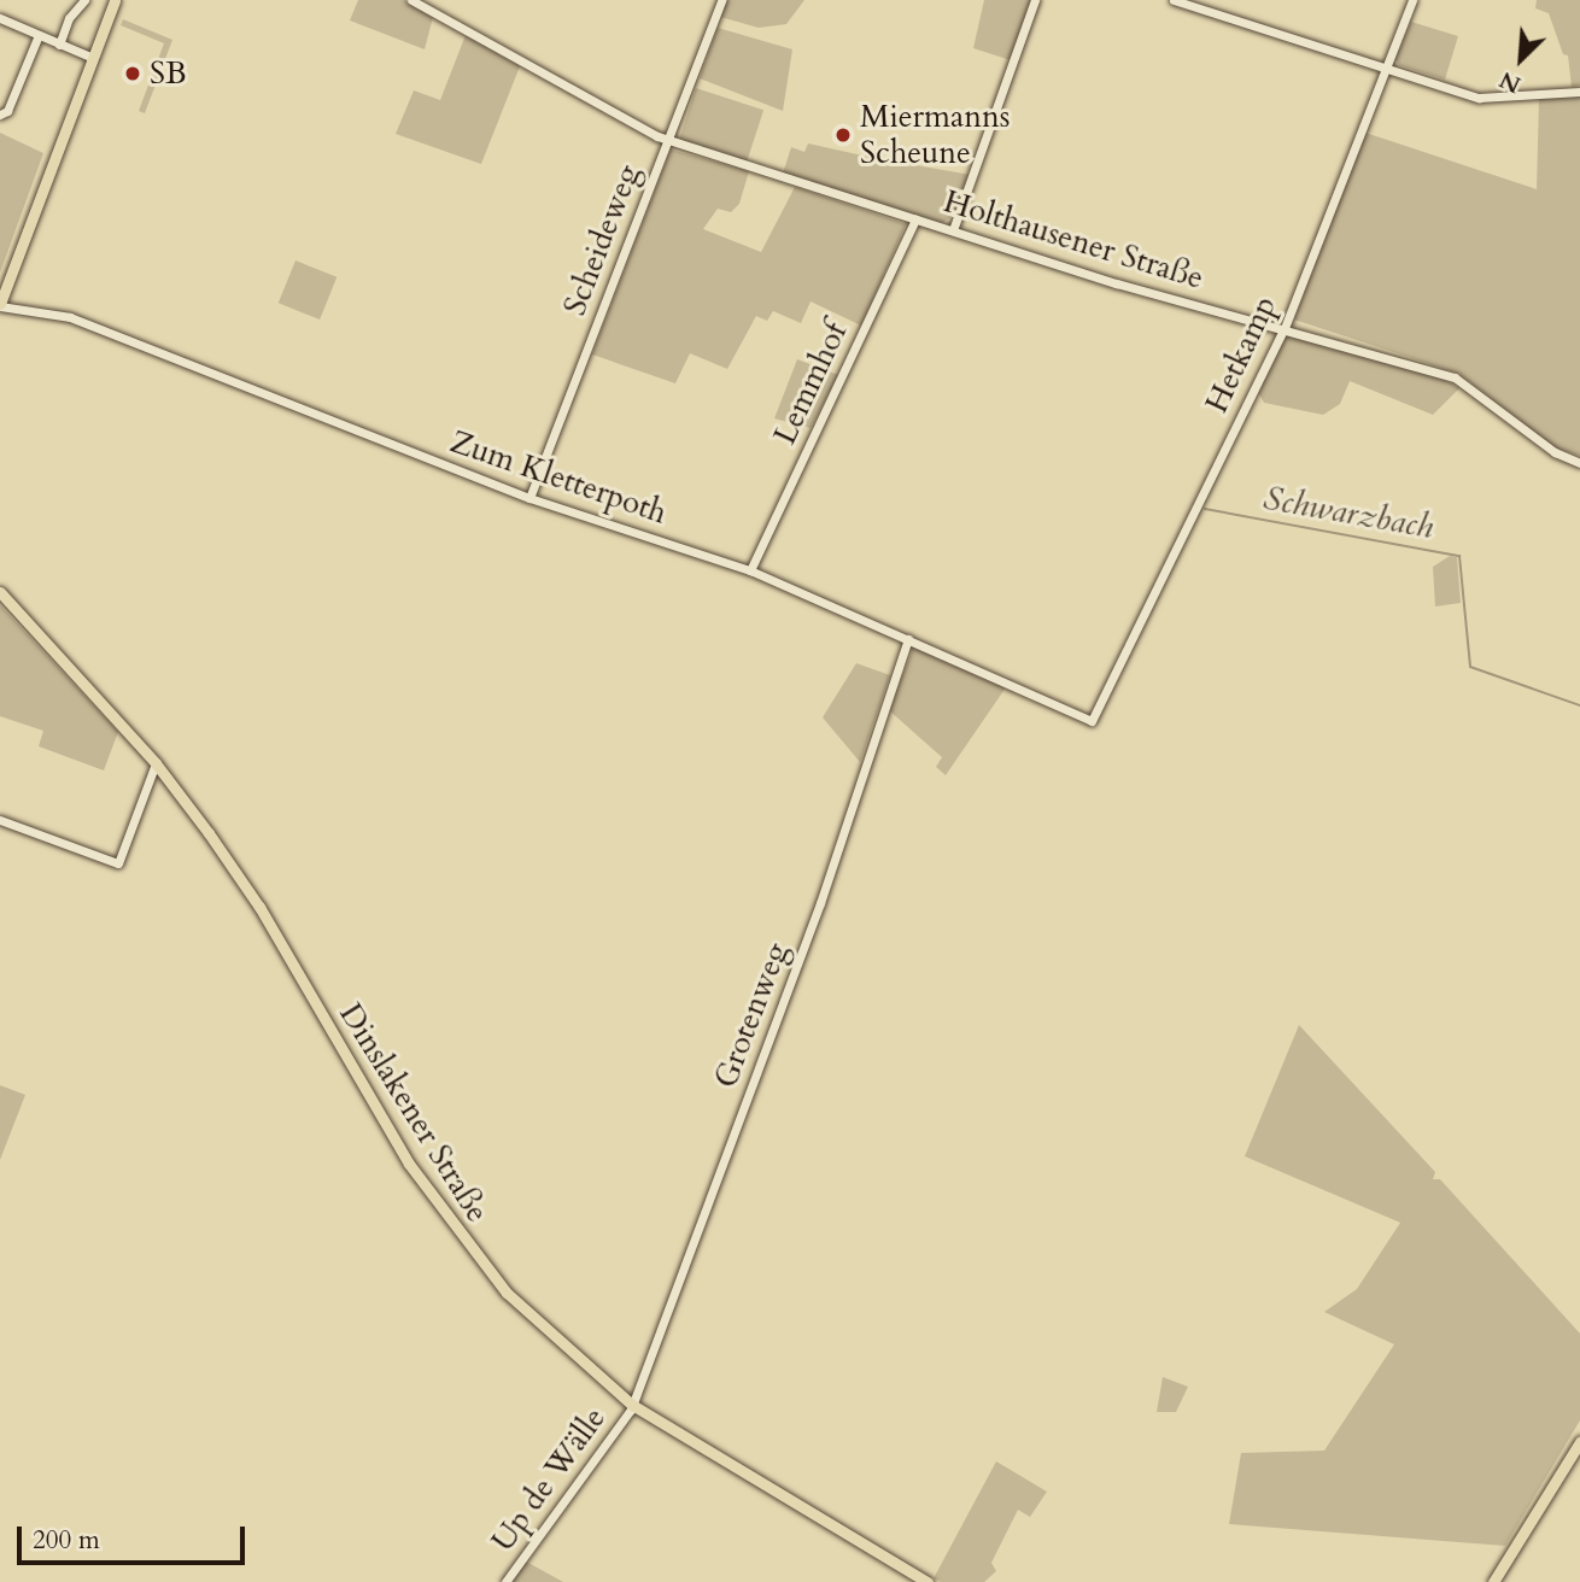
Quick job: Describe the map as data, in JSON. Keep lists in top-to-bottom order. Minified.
{"streets":{"main road":["Dinslakener Straße"],"street":["Scheideweg","Holthausener Straße","Hetkamp","Lemmhof","Zum Kletterpoth","Grotenweg","Up de Wälle"]},"crossings":[["Scheideweg","Holthausener Straße"],["Scheideweg","Zum Kletterpoth"],["Holthausener Straße","Hetkamp"],["Holthausener Straße","Lemmhof"],["Hetkamp","Zum Kletterpoth"],["Lemmhof","Zum Kletterpoth"],["Zum Kletterpoth","Grotenweg"],["Grotenweg","Dinslakener Straße"],["Grotenweg","Up de Wälle"],["Dinslakener Straße","Up de Wälle"]],"water":["Schwarzbach"],"places":["SB","Miermanns Scheune"],"scale_bar":"200 m","north":"bottom left"}
